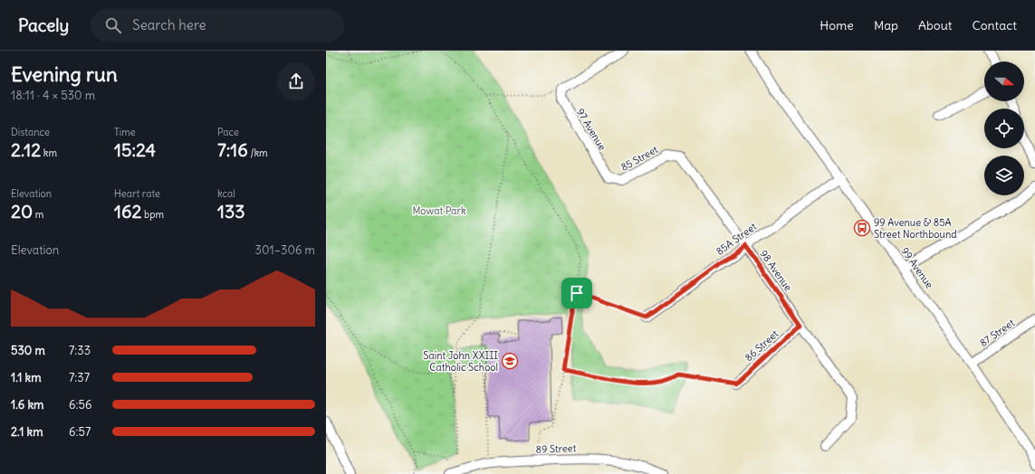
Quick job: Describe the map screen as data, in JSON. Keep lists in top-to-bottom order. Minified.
{"streets":{"street":["97 Avenue","85 Street","85A Street","99 Avenue","98 Avenue","87 Street","86 Street","89 Street"]},"crossings":[["97 Avenue","85 Street"],["85 Street","98 Avenue"],["85A Street","99 Avenue"],["85A Street","98 Avenue"],["99 Avenue","87 Street"],["98 Avenue","86 Street"]],"parks":["Mowat Park"],"places":{"bus stop":["99 Avenue & 85A Street Northbound"],"school or university":["Saint John XXIII Catholic School"]},"north":"right","page":{"header":"Pacely","search":"Search here","nav":["Home","Map","About","Contact"],"heading":["Evening run","18:11 · 4 × 530 m"],"stats":[["Distance","2.12 km"],["Time","15:24"],["Pace","7:16 /km"],["Elevation","20 m"],["Heart rate","162 bpm"],["kcal","133"]],"chart":["Elevation","301–306 m"],"list":[{"name":"530 m","note":"7:33"},{"name":"1.1 km","note":"7:37"},{"name":"1.6 km","note":"6:56"},{"name":"2.1 km","note":"6:57"}]}}
